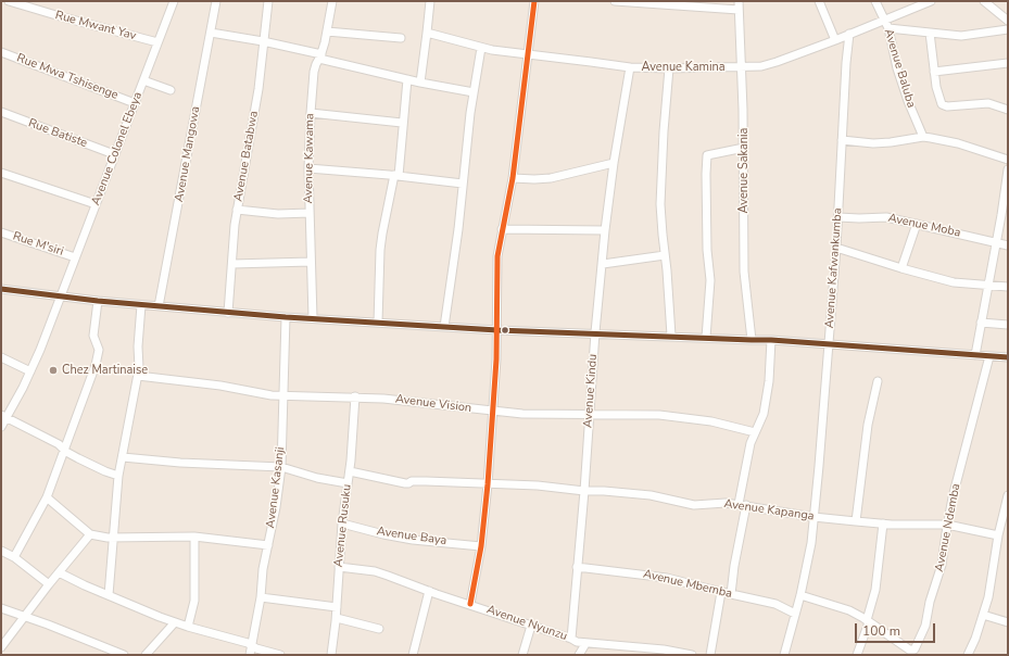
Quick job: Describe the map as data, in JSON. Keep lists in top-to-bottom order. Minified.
{"streets":{"street":["Rue Mwant Yav","Avenue Kamina","Avenue Baluba","Rue Mwa Tshisenge","Rue Batiste","Avenue Colonel Ebeya","Avenue Mangowa","Avenue Batabwa","Avenue Kawama","Avenue Sakania","Avenue Moba","Rue M'siri","Avenue Kafwankumba","Avenue Kindu","Avenue Vision","Avenue Kasanji","Avenue Kapanga","Avenue Rusuku","Avenue Ndemba","Avenue Baya","Avenue Mbemba","Avenue Nyunzu"]},"crossings":[["Rue Mwant Yav","Avenue Colonel Ebeya"],["Avenue Kamina","Avenue Baluba"],["Avenue Kamina","Avenue Sakania"],["Avenue Kamina","Avenue Kafwankumba"],["Avenue Kamina","Avenue Kindu"],["Rue Mwa Tshisenge","Avenue Colonel Ebeya"],["Rue Batiste","Avenue Colonel Ebeya"],["Avenue Colonel Ebeya","Rue M'siri"],["Avenue Moba","Avenue Kafwankumba"],["Avenue Kafwankumba","Avenue Kapanga"],["Avenue Kafwankumba","Avenue Ndemba"],["Avenue Kafwankumba","Avenue Mbemba"],["Avenue Kindu","Avenue Vision"],["Avenue Kindu","Avenue Kapanga"],["Avenue Kindu","Avenue Mbemba"],["Avenue Kindu","Avenue Nyunzu"],["Avenue Vision","Avenue Kasanji"],["Avenue Vision","Avenue Rusuku"],["Avenue Kapanga","Avenue Rusuku"],["Avenue Kapanga","Avenue Ndemba"],["Avenue Rusuku","Avenue Baya"],["Avenue Rusuku","Avenue Nyunzu"]],"places":["Chez Martinaise"],"scale_bar":"100 m"}
